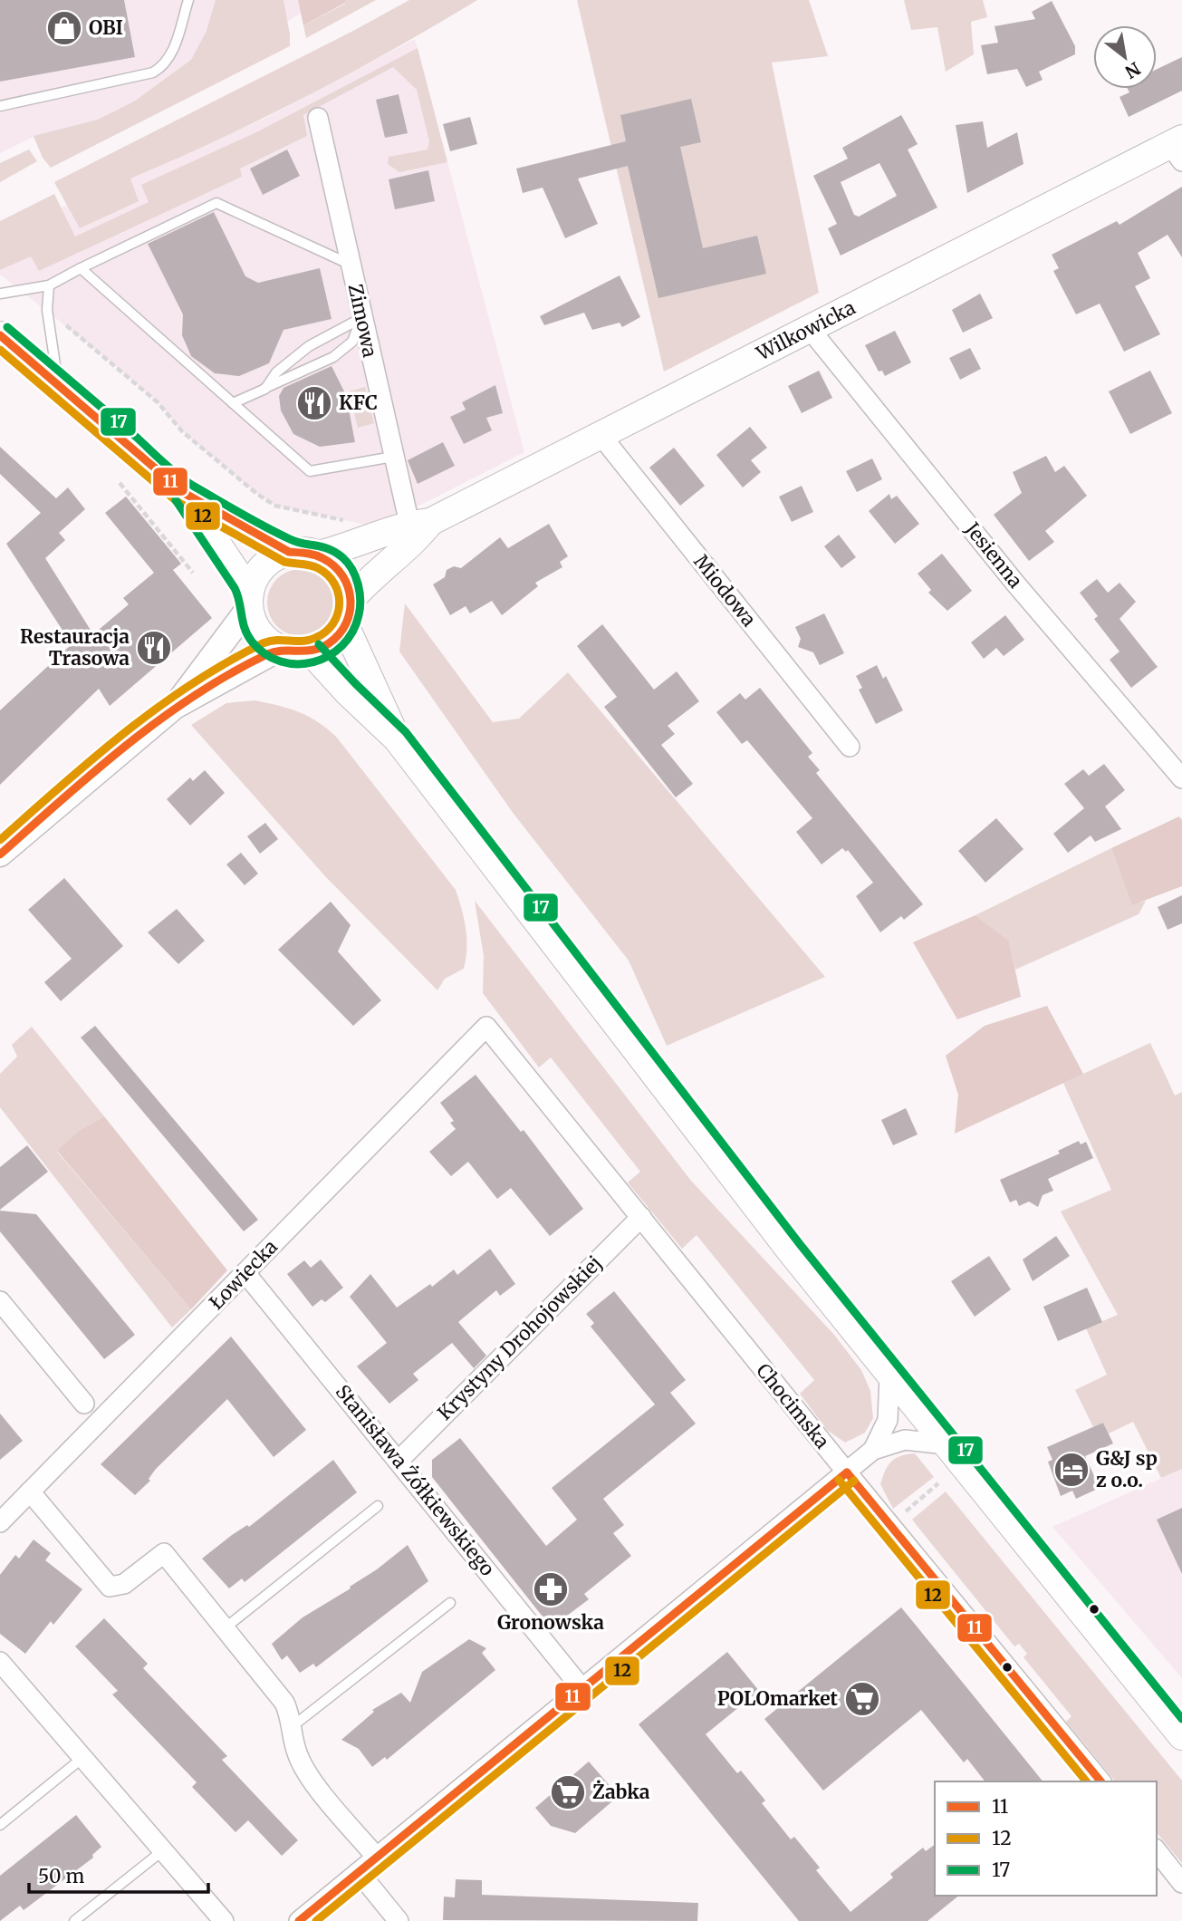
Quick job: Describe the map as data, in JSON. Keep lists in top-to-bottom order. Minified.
{"streets":{"main road":["Wilkowicka"],"street":["Zimowa","Jesienna","Miodowa","Łowiecka","Krystyny Drohojowskiej","Chocimska","Stanisława Żółkiewskiego"]},"crossings":[["Zimowa","Wilkowicka"],["Wilkowicka","Jesienna"],["Wilkowicka","Miodowa"],["Łowiecka","Chocimska"],["Łowiecka","Stanisława Żółkiewskiego"],["Krystyny Drohojowskiej","Chocimska"],["Krystyny Drohojowskiej","Stanisława Żółkiewskiego"]],"places":{"shop":["OBI"],"restaurant":["KFC","Restauracja Trasowa"],"hotel":["G&J sp z o.o."],"pharmacy":["Gronowska"],"supermarket":["POLOmarket","Żabka"]},"lines":["transit line 17","transit line 11","transit line 12"],"legend":["11","12","17"],"scale_bar":"50 m","north":"bottom right"}
